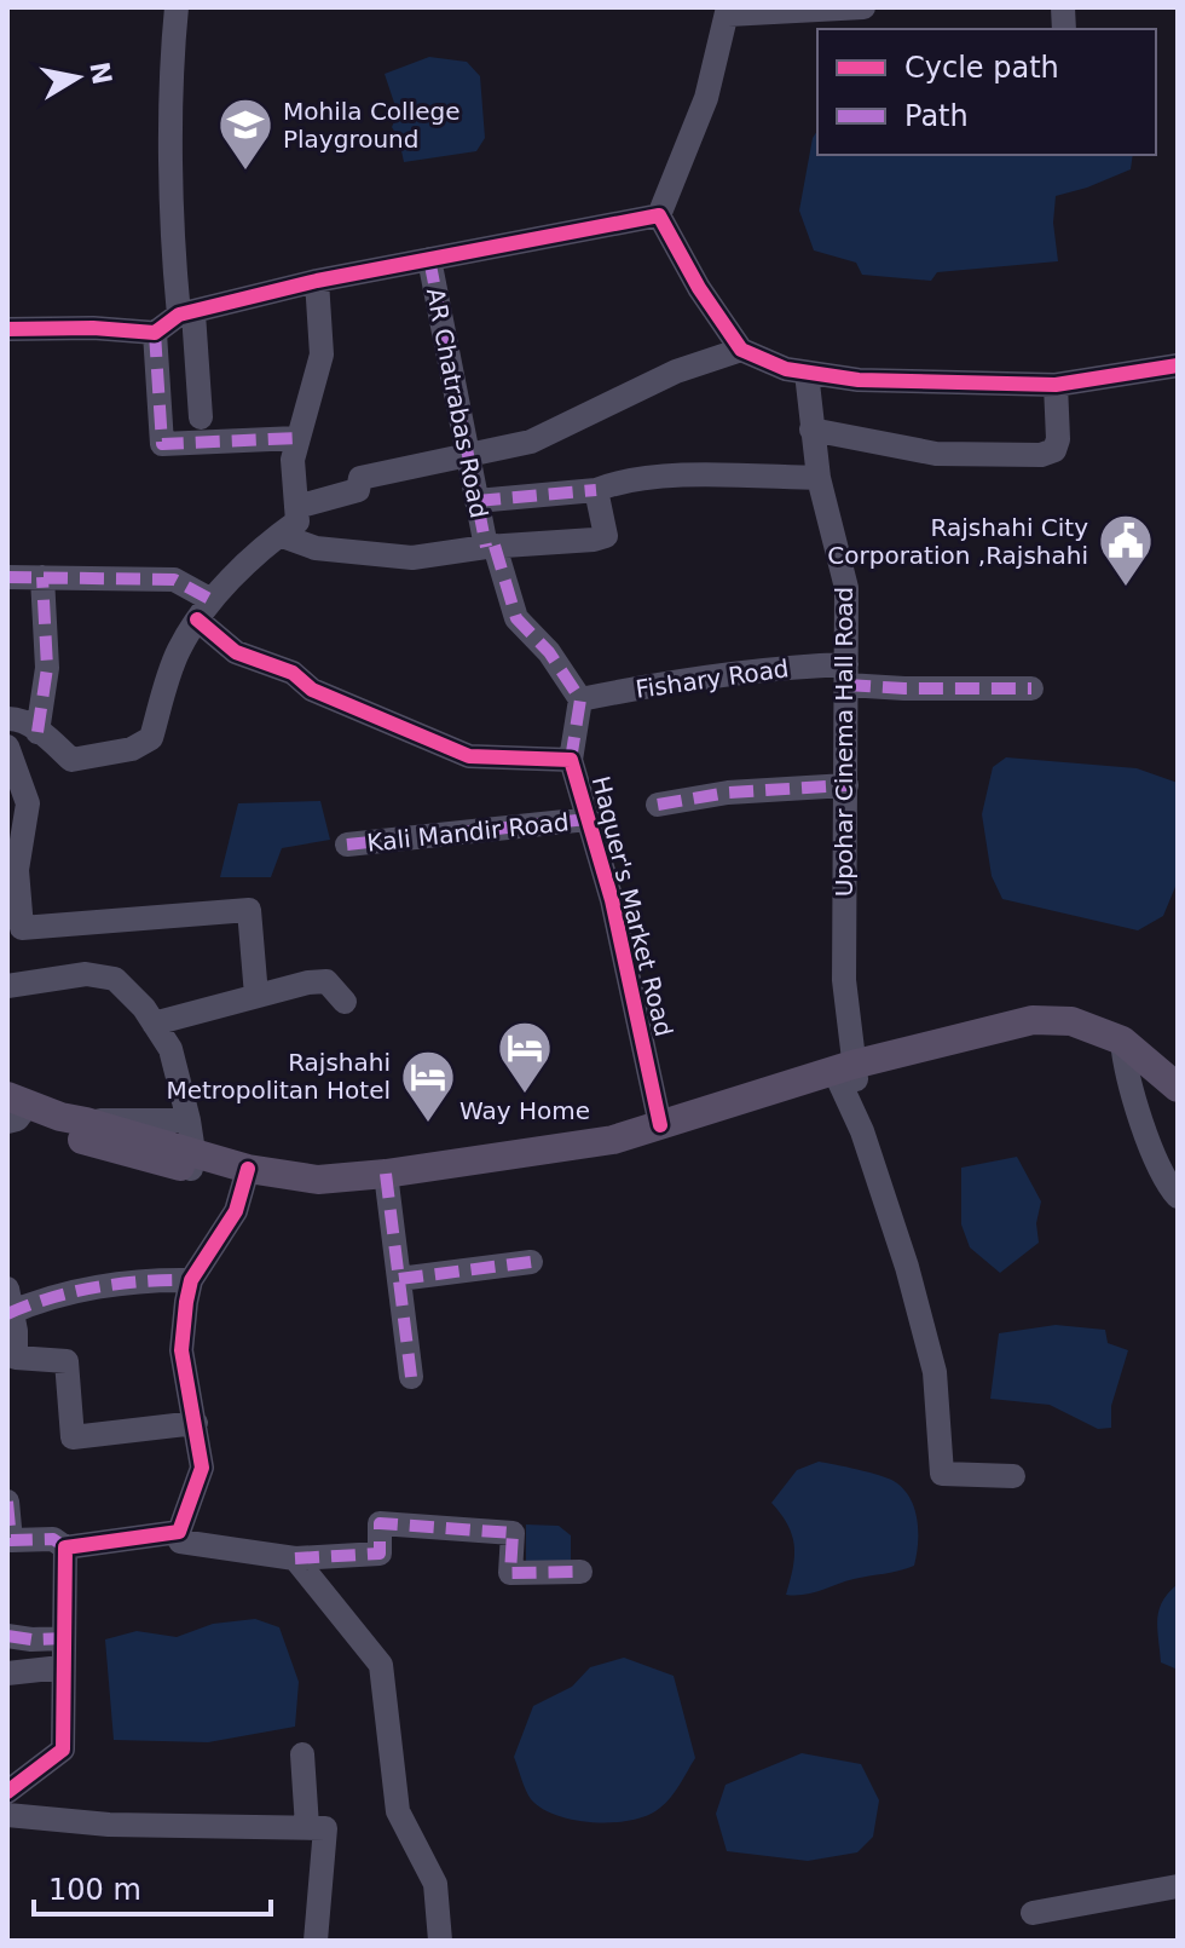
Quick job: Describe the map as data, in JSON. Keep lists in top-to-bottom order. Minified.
{"streets":{"street":["AR Chatrabas Road","Fishary Road","Upohar Cinema Hall Road","Kali Mandir Road","Haquer's Market Road"]},"crossings":[["AR Chatrabas Road","Fishary Road"],["Fishary Road","Upohar Cinema Hall Road"],["Kali Mandir Road","Haquer's Market Road"]],"places":{"school or university":["Mohila College Playground"],"public building":["Rajshahi City Corporation ,Rajshahi"],"hotel":["Way Home","Rajshahi Metropolitan Hotel"]},"legend":["Cycle path","Path"],"scale_bar":"100 m","north":"right"}
